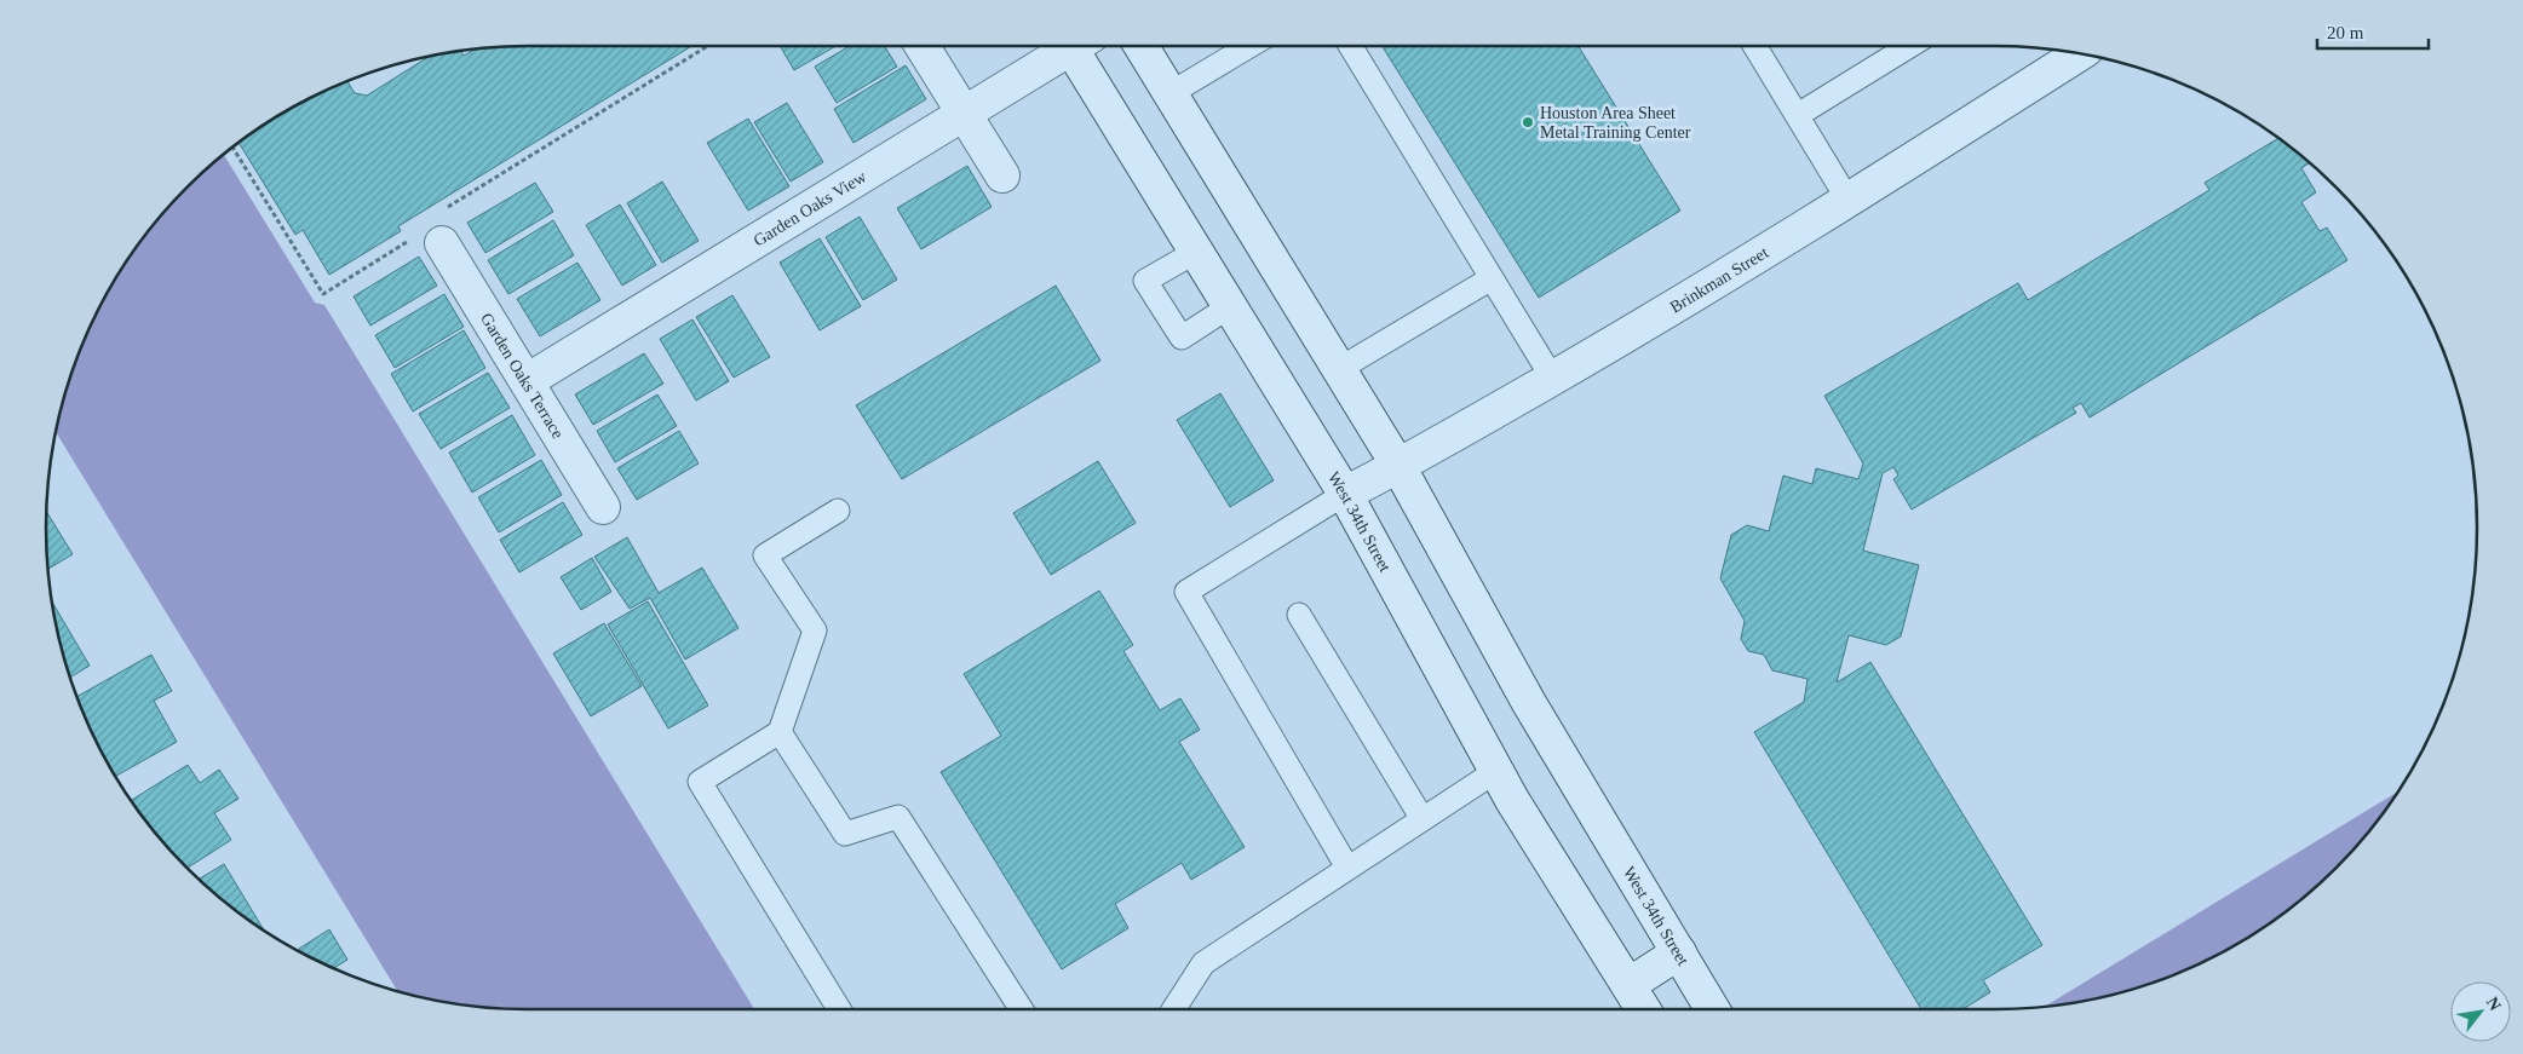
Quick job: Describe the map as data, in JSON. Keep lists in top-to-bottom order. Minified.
{"streets":{"main road":["Garden Oaks View","Brinkman Street","Garden Oaks Terrace","West 34th Street"]},"crossings":[["Garden Oaks View","Garden Oaks Terrace"],["Brinkman Street","West 34th Street"]],"places":["Houston Area Sheet Metal Training Center"],"scale_bar":"20 m","north":"top right"}
